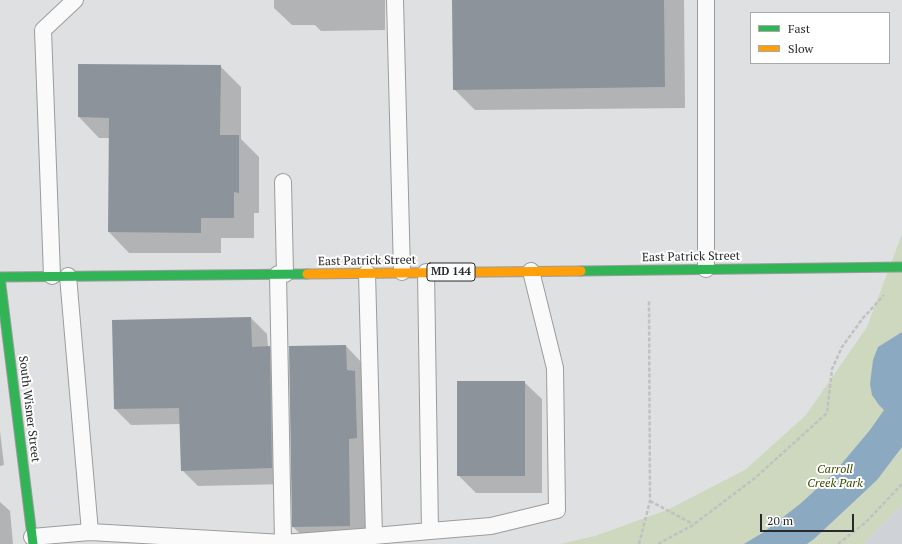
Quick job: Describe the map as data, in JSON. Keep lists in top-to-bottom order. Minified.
{"streets":{"main road":["East Patrick Street","MD 144","South Wisner Street"]},"crossings":[["East Patrick Street","South Wisner Street"]],"parks":["Carroll Creek Park"],"legend":["Fast","Slow"],"scale_bar":"20 m"}
